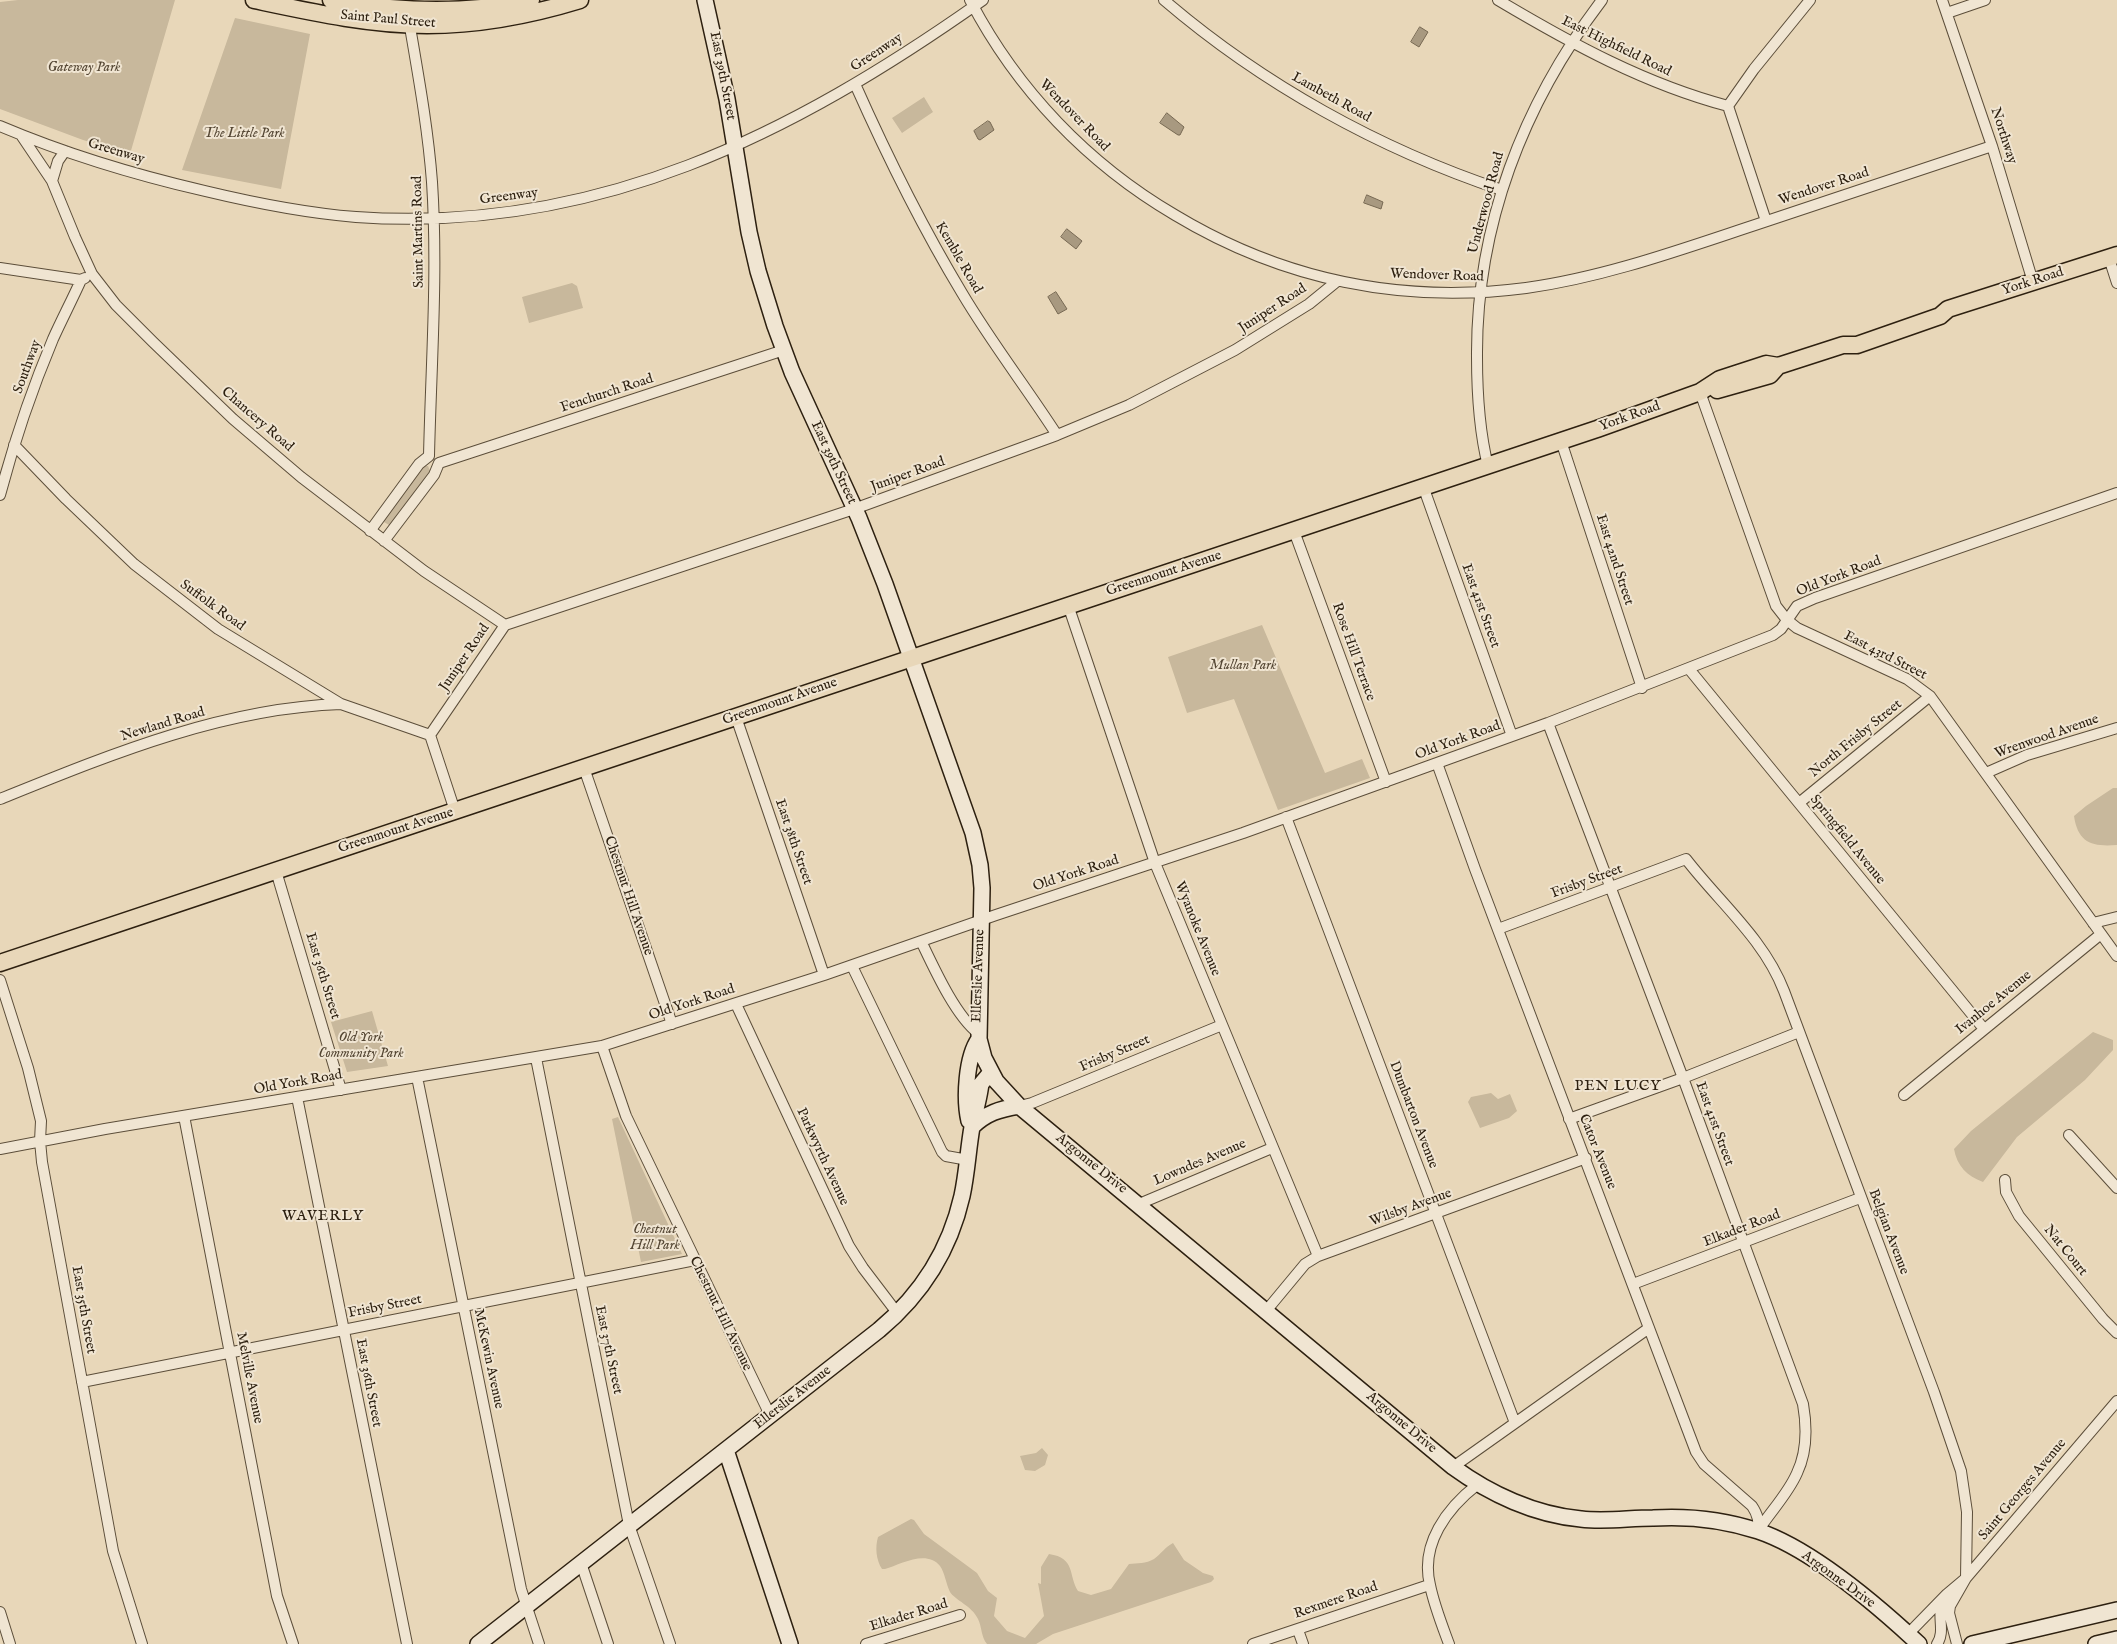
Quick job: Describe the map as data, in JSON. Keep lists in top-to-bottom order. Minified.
{"streets":{"main road":["Saint Paul Street","East 39th Street","York Road","Greenmount Avenue","Ellerslie Avenue","Argonne Drive"],"street":["East Highfield Road","Greenway","Lambeth Road","Wendover Road","Northway","Underwood Road","Saint Martins Road","Kemble Road","Juniper Road","Southway","Fenchurch Road","Chancery Road","East 42nd Street","Old York Road","Suffolk Road","East 41st Street","Rose Hill Terrace","East 43rd Street","Newland Road","Wrenwood Avenue","North Frisby Street","Springfield Avenue","East 38th Street","Frisby Street","Chestnut Hill Avenue","Wyanoke Avenue","East 36th Street","Ivanhoe Avenue","Dumbarton Avenue","Cator Avenue","Parkwyrth Avenue","Lowndes Avenue","Wilsby Avenue","Elkader Road","Belgian Avenue","Nat Court","East 35th Street","East 37th Street","McKewin Avenue","Melville Avenue","Saint Georges Avenue","Rexmere Road"]},"crossings":[["Saint Paul Street","Saint Martins Road"],["East Highfield Road","Underwood Road"],["Greenway","East 39th Street"],["Greenway","Wendover Road"],["Greenway","Saint Martins Road"],["Greenway","Kemble Road"],["Greenway","Chancery Road"],["East 39th Street","Juniper Road"],["East 39th Street","Fenchurch Road"],["East 39th Street","Greenmount Avenue"],["East 39th Street","Old York Road"],["East 39th Street","Ellerslie Avenue"],["Lambeth Road","Underwood Road"],["Wendover Road","Northway"],["Wendover Road","Underwood Road"],["Wendover Road","Juniper Road"],["Northway","York Road"],["Underwood Road","Greenmount Avenue"],["Kemble Road","Juniper Road"],["York Road","East 42nd Street"],["York Road","Greenmount Avenue"],["York Road","East 43rd Street"],["Juniper Road","Chancery Road"],["Juniper Road","Suffolk Road"],["Southway","Suffolk Road"],["East 42nd Street","Greenmount Avenue"],["East 42nd Street","Old York Road"],["Greenmount Avenue","East 41st Street"],["Greenmount Avenue","Rose Hill Terrace"],["Greenmount Avenue","East 38th Street"],["Greenmount Avenue","Chestnut Hill Avenue"],["Greenmount Avenue","Wyanoke Avenue"],["Greenmount Avenue","East 36th Street"],["Old York Road","East 41st Street"],["Old York Road","Rose Hill Terrace"],["Old York Road","East 43rd Street"],["Old York Road","Springfield Avenue"],["Old York Road","East 38th Street"],["Old York Road","Chestnut Hill Avenue"],["Old York Road","Wyanoke Avenue"],["Old York Road","East 36th Street"],["Old York Road","Ellerslie Avenue"],["Old York Road","Dumbarton Avenue"],["Old York Road","Cator Avenue"],["Old York Road","Parkwyrth Avenue"],["Old York Road","East 35th Street"],["Old York Road","East 37th Street"],["Old York Road","McKewin Avenue"],["Old York Road","Melville Avenue"],["Suffolk Road","Newland Road"],["East 41st Street","Frisby Street"],["East 41st Street","Cator Avenue"],["East 41st Street","Argonne Drive"],["East 41st Street","Elkader Road"],["East 43rd Street","Wrenwood Avenue"],["East 43rd Street","North Frisby Street"],["East 43rd Street","Ivanhoe Avenue"],["North Frisby Street","Springfield Avenue"],["Springfield Avenue","Ivanhoe Avenue"],["Frisby Street","Chestnut Hill Avenue"],["Frisby Street","Wyanoke Avenue"],["Frisby Street","East 36th Street"],["Frisby Street","Cator Avenue"],["Frisby Street","Argonne Drive"],["Frisby Street","Belgian Avenue"],["Frisby Street","East 35th Street"],["Frisby Street","East 37th Street"],["Frisby Street","McKewin Avenue"],["Frisby Street","Melville Avenue"],["Chestnut Hill Avenue","Ellerslie Avenue"],["Wyanoke Avenue","Lowndes Avenue"],["Wyanoke Avenue","Wilsby Avenue"],["Ellerslie Avenue","Parkwyrth Avenue"],["Ellerslie Avenue","Argonne Drive"],["Ellerslie Avenue","East 37th Street"],["Ellerslie Avenue","McKewin Avenue"],["Dumbarton Avenue","Wilsby Avenue"],["Cator Avenue","Argonne Drive"],["Cator Avenue","Wilsby Avenue"],["Cator Avenue","Elkader Road"],["Lowndes Avenue","Argonne Drive"],["Argonne Drive","Wilsby Avenue"],["Argonne Drive","Saint Georges Avenue"],["Elkader Road","Belgian Avenue"],["Belgian Avenue","Saint Georges Avenue"]],"districts":["PEN LUCY","WAVERLY"],"parks":["Gateway Park","The Little Park","Mullan Park","Old York Community Park","Chestnut Hill Park"]}
